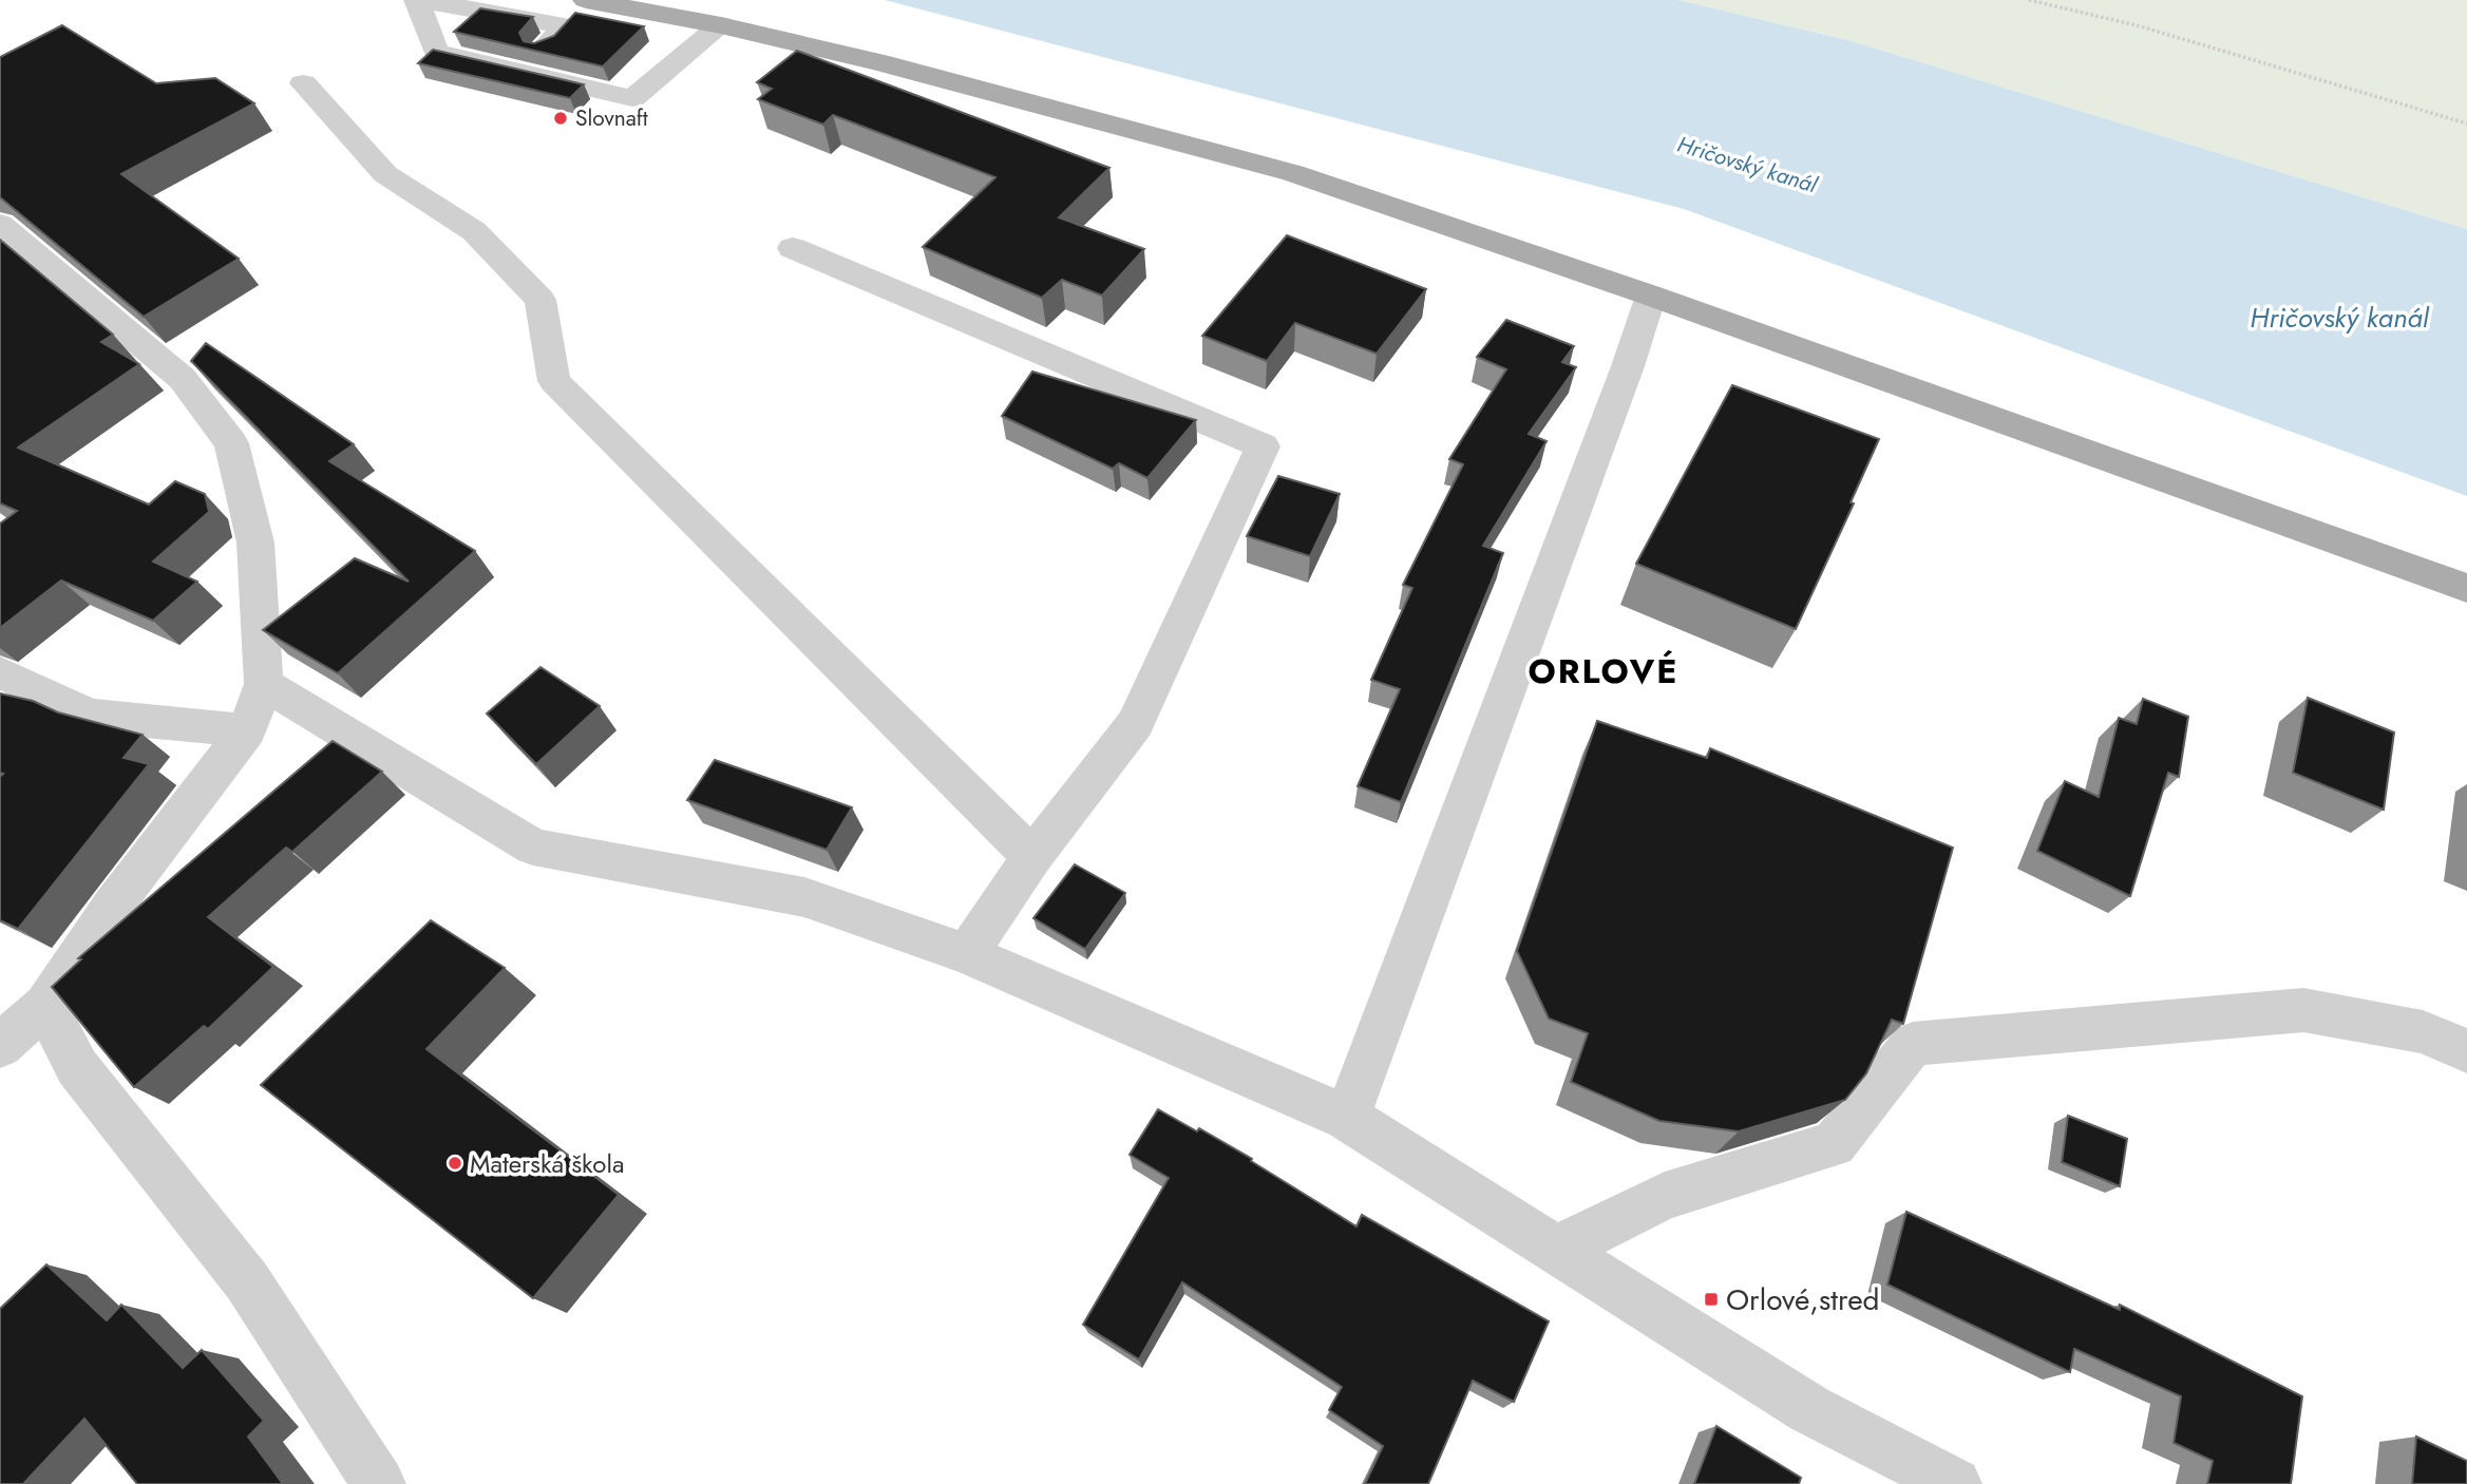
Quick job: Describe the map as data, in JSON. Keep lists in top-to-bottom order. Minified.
{"districts":["ORLOVÉ"],"water":["Hričovský kanál"],"places":{"other":["Slovnaft","Materská škola"],"transit":["Orlové,stred"]}}
